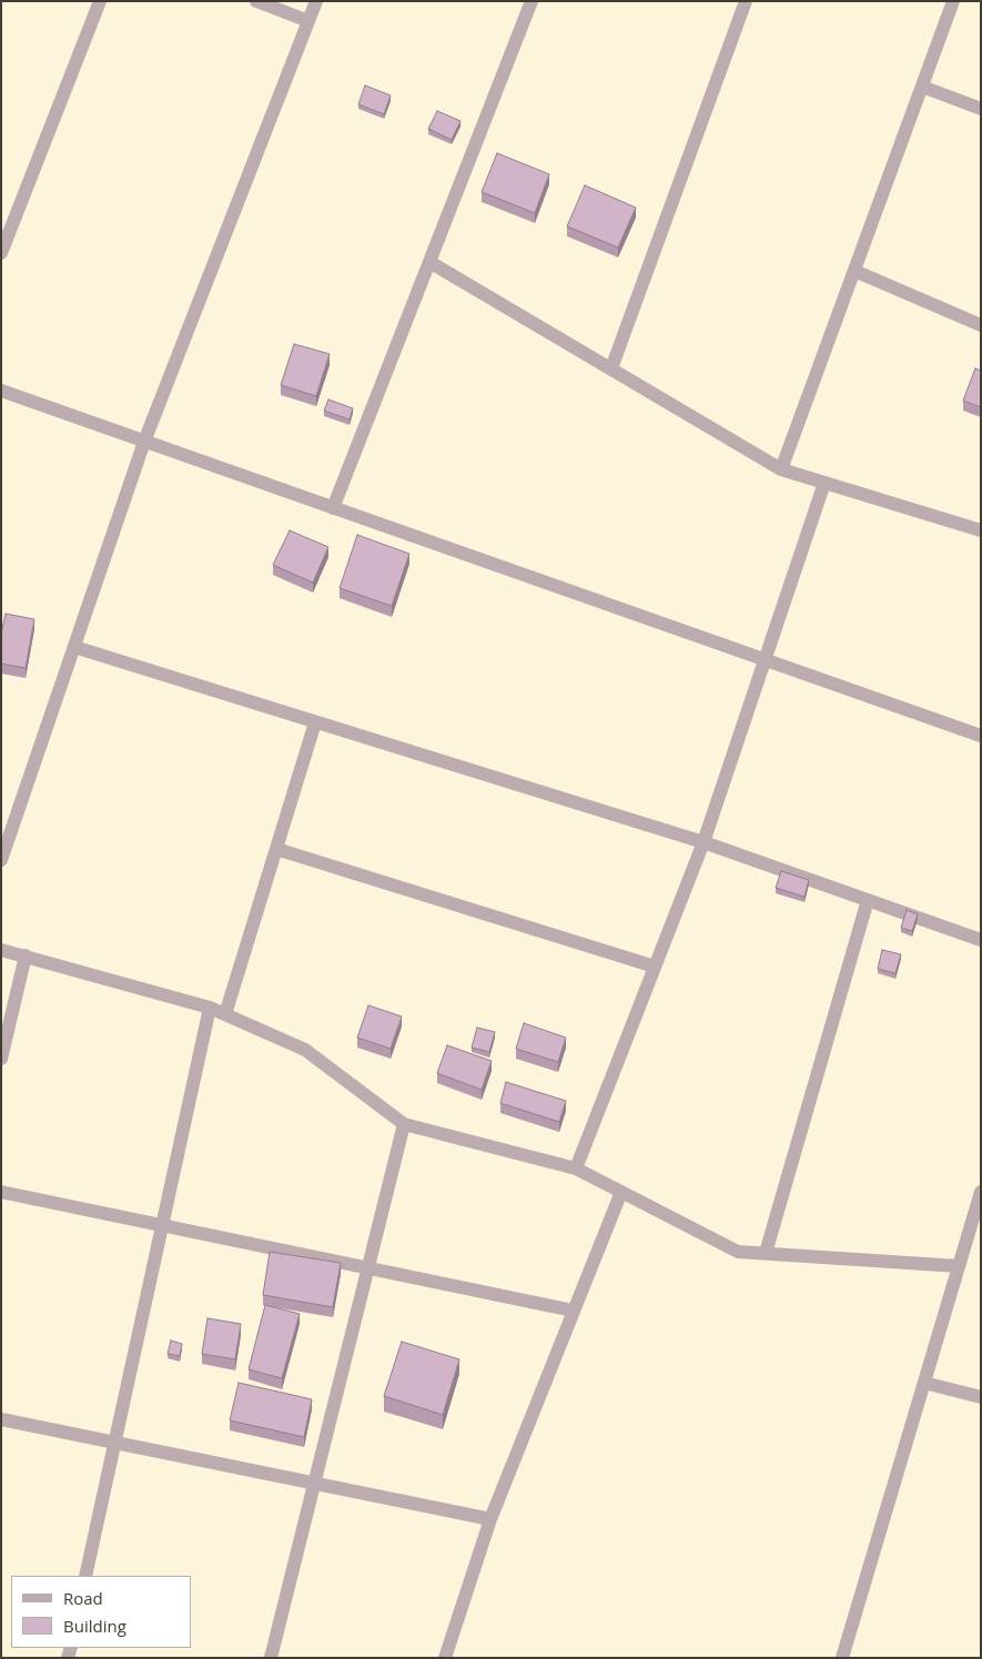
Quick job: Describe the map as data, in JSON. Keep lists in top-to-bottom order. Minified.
{"legend":["Road","Building"]}
